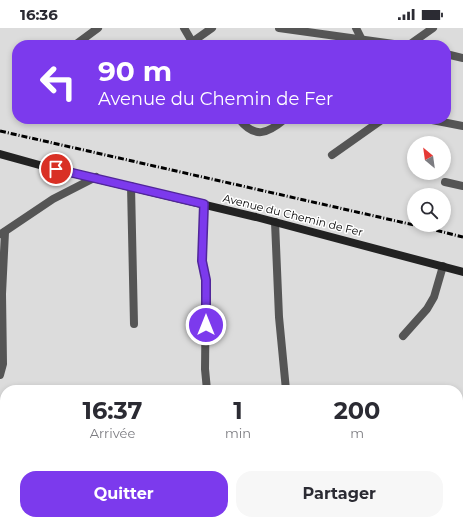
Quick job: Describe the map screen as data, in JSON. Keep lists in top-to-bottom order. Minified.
{"streets":{"street":["Avenue du Chemin de Fer"]},"north":"top left","page":{"status":"16:36","turn":["90 m","Avenue du Chemin de Fer"],"eta":["16:37","Arrivée","1","min","200","m"],"buttons":["Quitter","Partager"]}}
